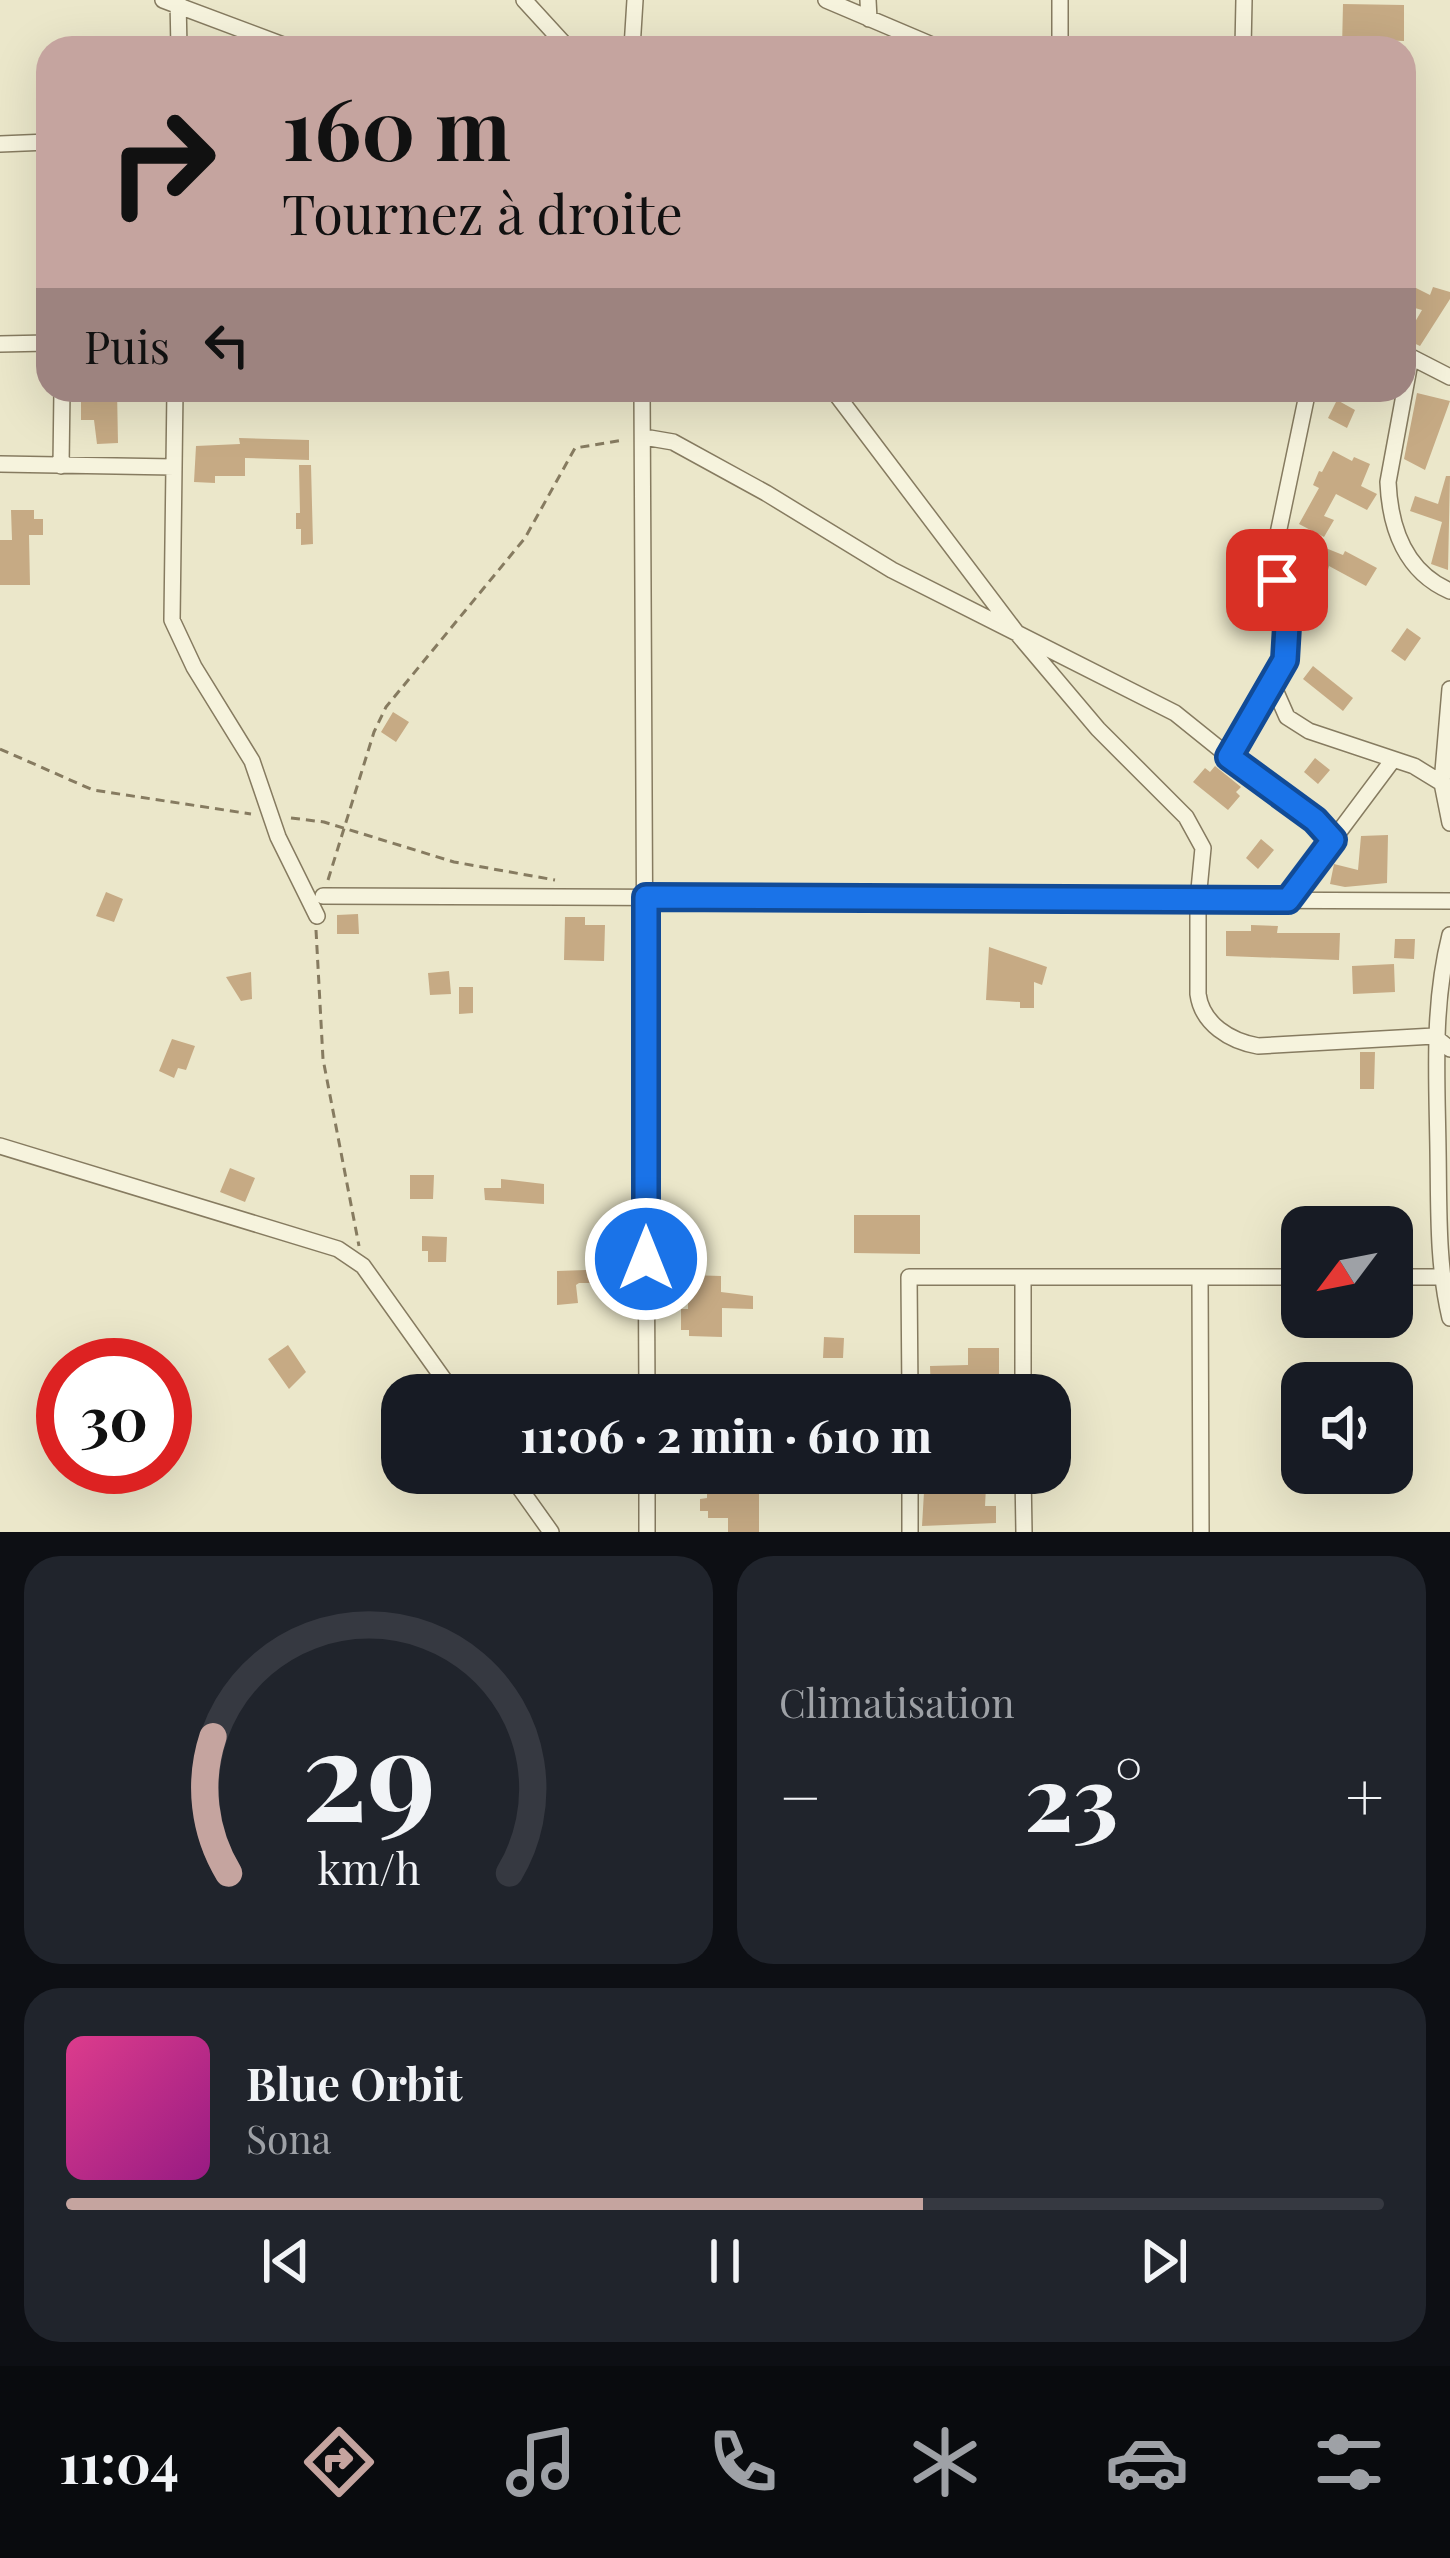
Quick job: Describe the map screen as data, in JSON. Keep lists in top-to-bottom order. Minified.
{"north":"bottom left","page":{"turn":["160 m","Tournez à droite"],"then":"Puis","limit":"30","trip":"11:06 · 2 min · 610 m","tile":"Climatisation","heat":["−","23°","+"],"song":["Blue Orbit","Sona"],"tabs":"11:04","gauge":["29","km/h"]}}
